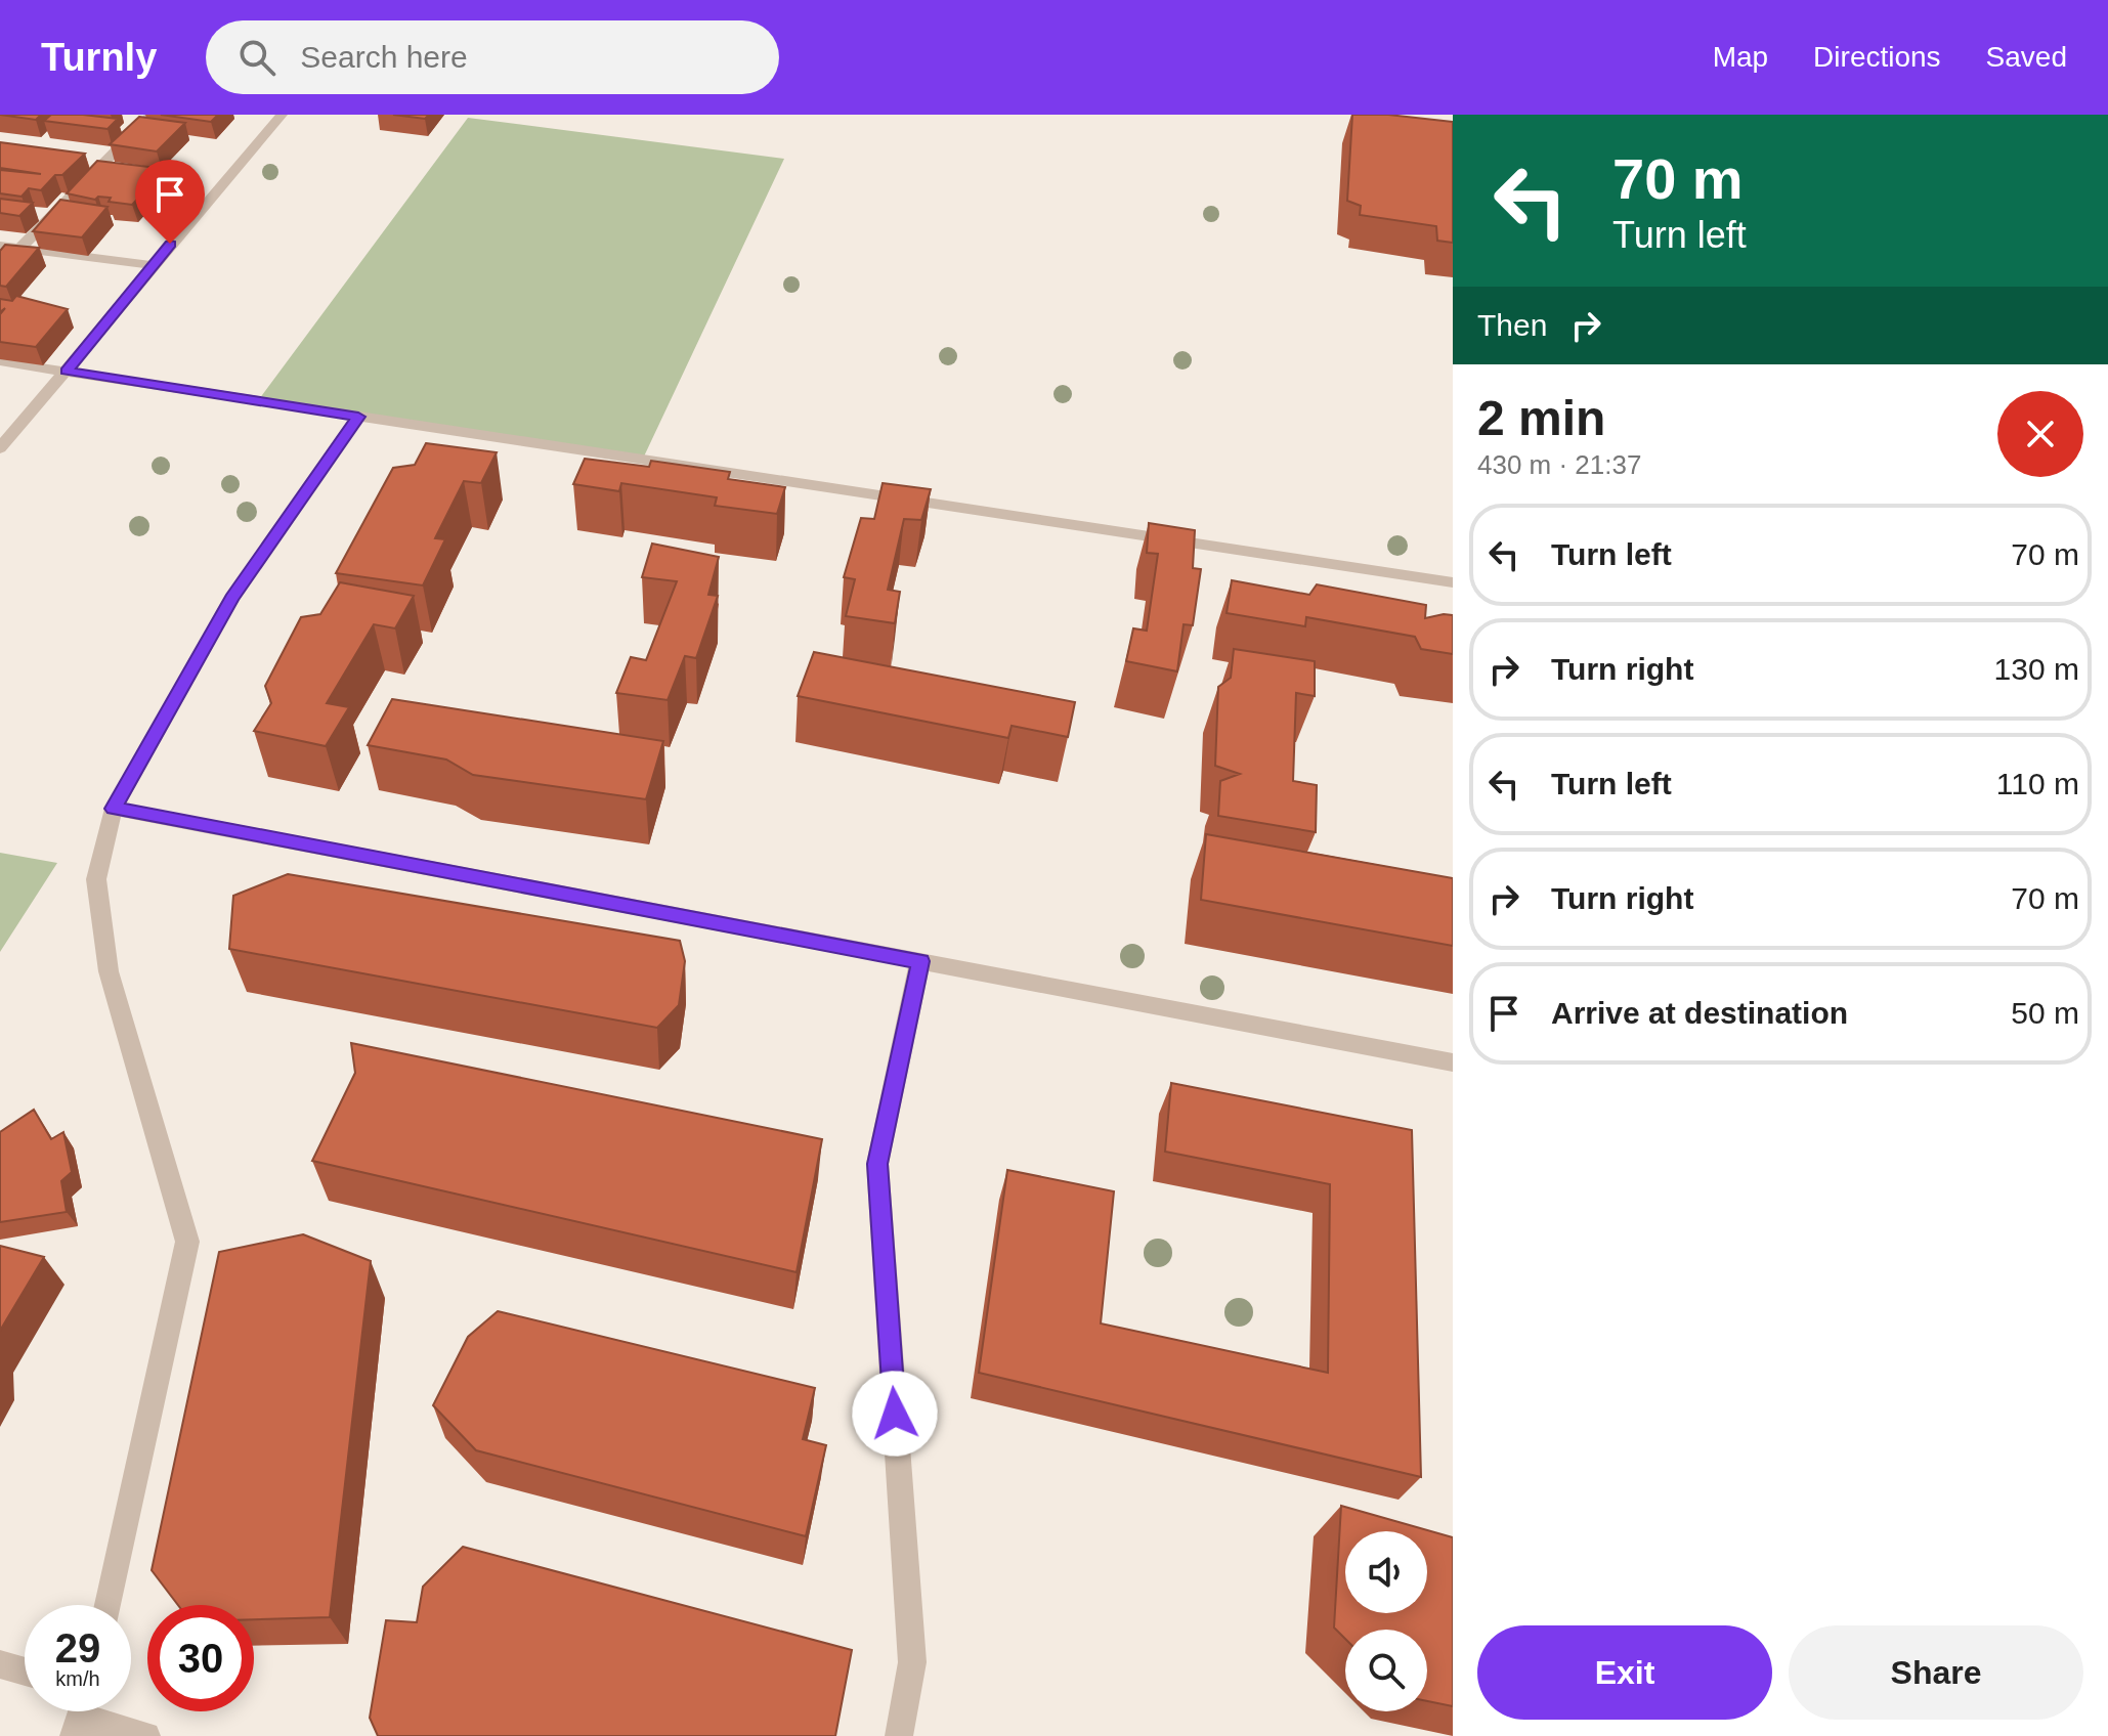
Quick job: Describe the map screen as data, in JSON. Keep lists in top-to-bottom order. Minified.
{"page":{"header":"Turnly","search":"Search here","nav":["Map","Directions","Saved"],"turn":["70 m","Turn left"],"then":"Then","heading":["2 min","430 m · 21:37"],"list":[{"name":"Turn left","value":"70 m"},{"name":"Turn right","value":"130 m"},{"name":"Turn left","value":"110 m"},{"name":"Turn right","value":"70 m"},{"name":"Arrive at destination","value":"50 m"}],"speed":"29 km/h","limit":"30","buttons":["Exit","Share"]}}
